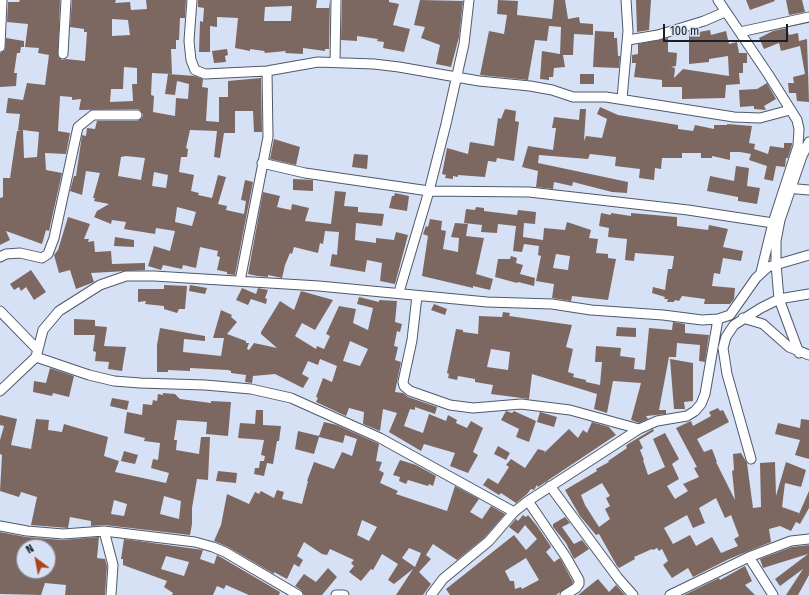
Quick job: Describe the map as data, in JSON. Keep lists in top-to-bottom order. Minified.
{"scale_bar":"100 m","north":"top left"}
